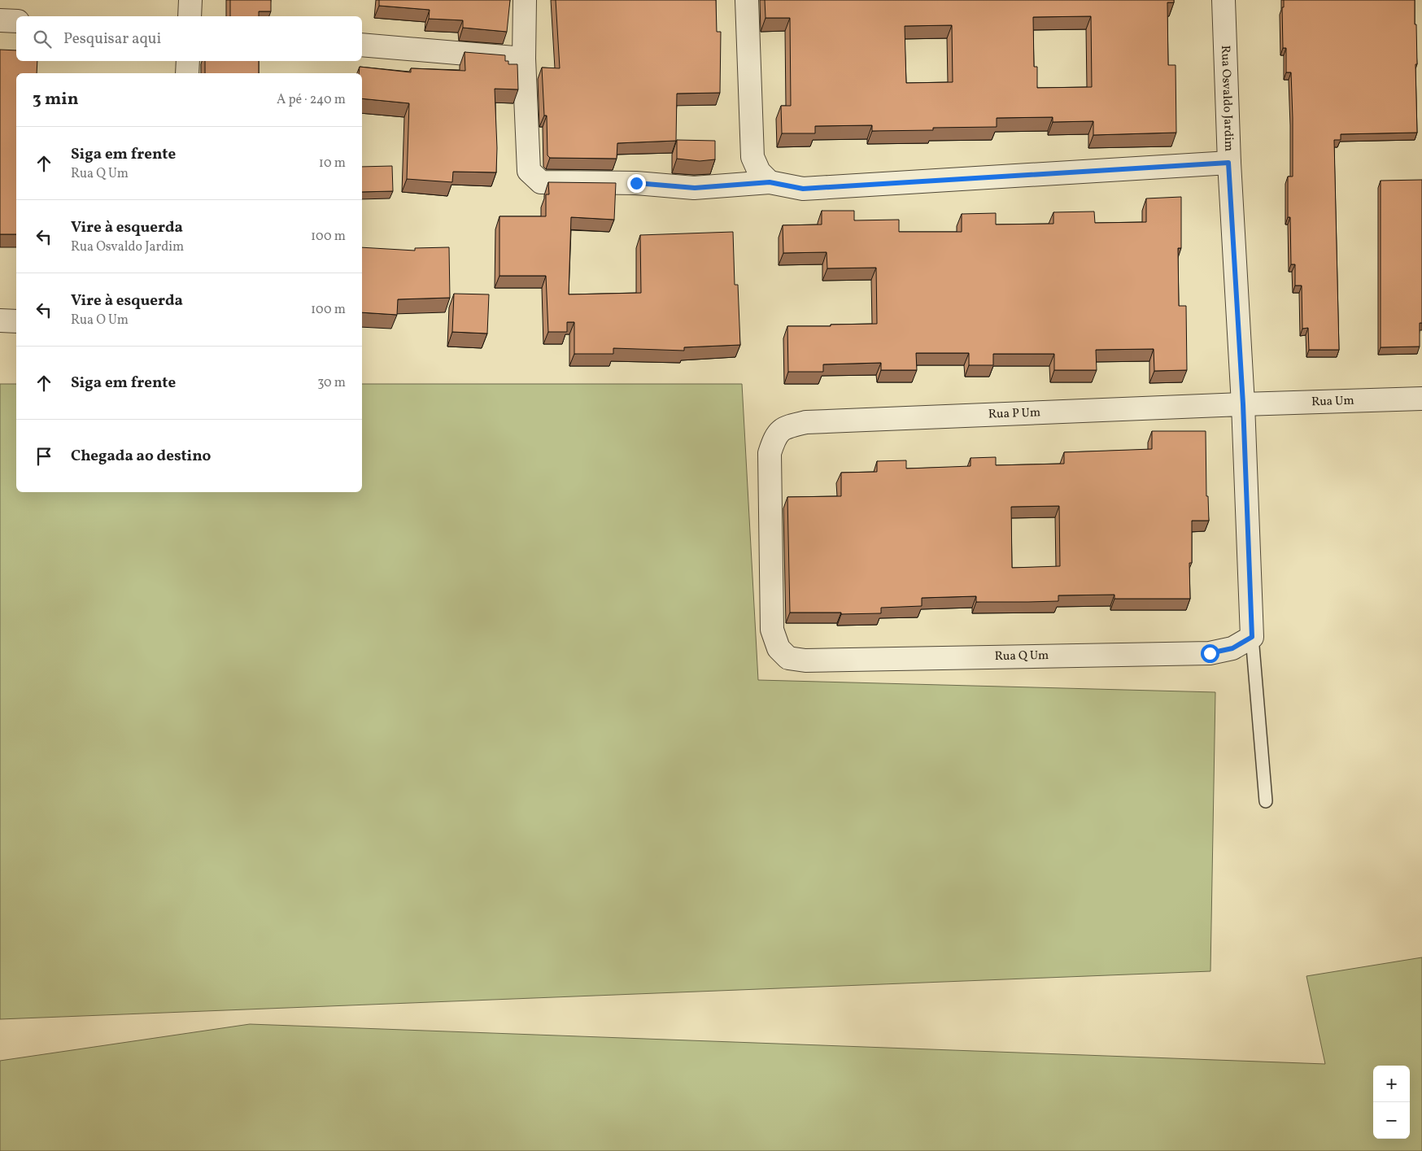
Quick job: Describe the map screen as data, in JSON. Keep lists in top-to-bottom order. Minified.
{"streets":{"street":["Rua Osvaldo Jardim","Rua Um","Rua P Um","Rua Q Um"]},"crossings":[["Rua Osvaldo Jardim","Rua Um"],["Rua Osvaldo Jardim","Rua P Um"],["Rua Osvaldo Jardim","Rua Q Um"],["Rua Um","Rua P Um"],["Rua P Um","Rua Q Um"]],"page":{"search":"Pesquisar aqui","heading":["3 min","A pé · 240 m"],"list":[["Siga em frente","Rua Q Um","10 m"],["Vire à esquerda","Rua Osvaldo Jardim","100 m"],["Vire à esquerda","Rua O Um","100 m"],["Siga em frente","30 m"],"Chegada ao destino"],"map_buttons":["+","−"]}}
